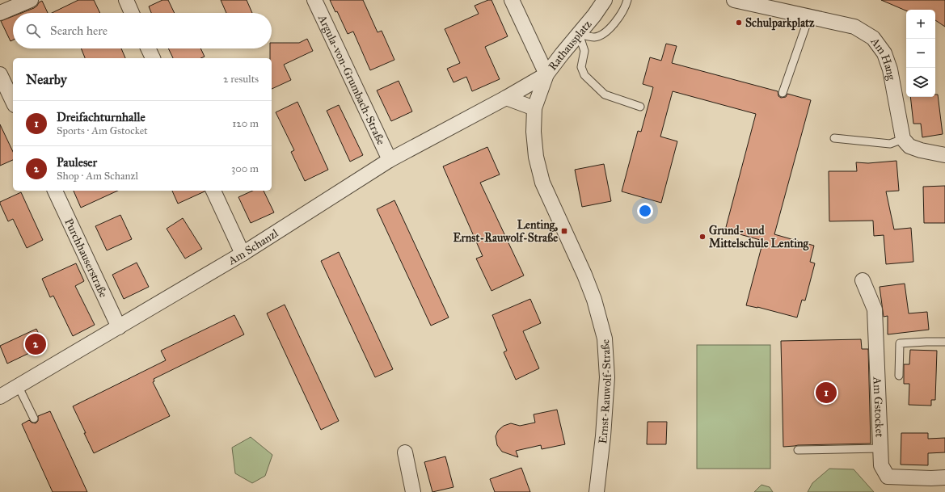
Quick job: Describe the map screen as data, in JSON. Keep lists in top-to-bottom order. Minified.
{"streets":{"street":["Rathausplatz","Am Hang","Argula-von-Grumbach-Straße","Am Schanzl","Purchhauserstraße","Ernst-Rauwolf-Straße","Am Gstocket"]},"crossings":[["Rathausplatz","Am Schanzl"],["Rathausplatz","Ernst-Rauwolf-Straße"],["Argula-von-Grumbach-Straße","Am Schanzl"],["Am Schanzl","Purchhauserstraße"],["Am Schanzl","Ernst-Rauwolf-Straße"]],"places":{"other":["Schulparkplatz","Grund- und Mittelschule Lenting"],"transit":["Lenting, Ernst-Rauwolf-Straße"]},"page":{"map_buttons":["+","−"],"search":"Search here","heading":["Nearby","2 results"],"list":[{"mark":"1","name":"Dreifachturnhalle","note":"Sports · Am Gstocket","value":"120 m"},{"mark":"2","name":"Pauleser","note":"Shop · Am Schanzl","value":"300 m"}],"pins":["2","1"]}}
